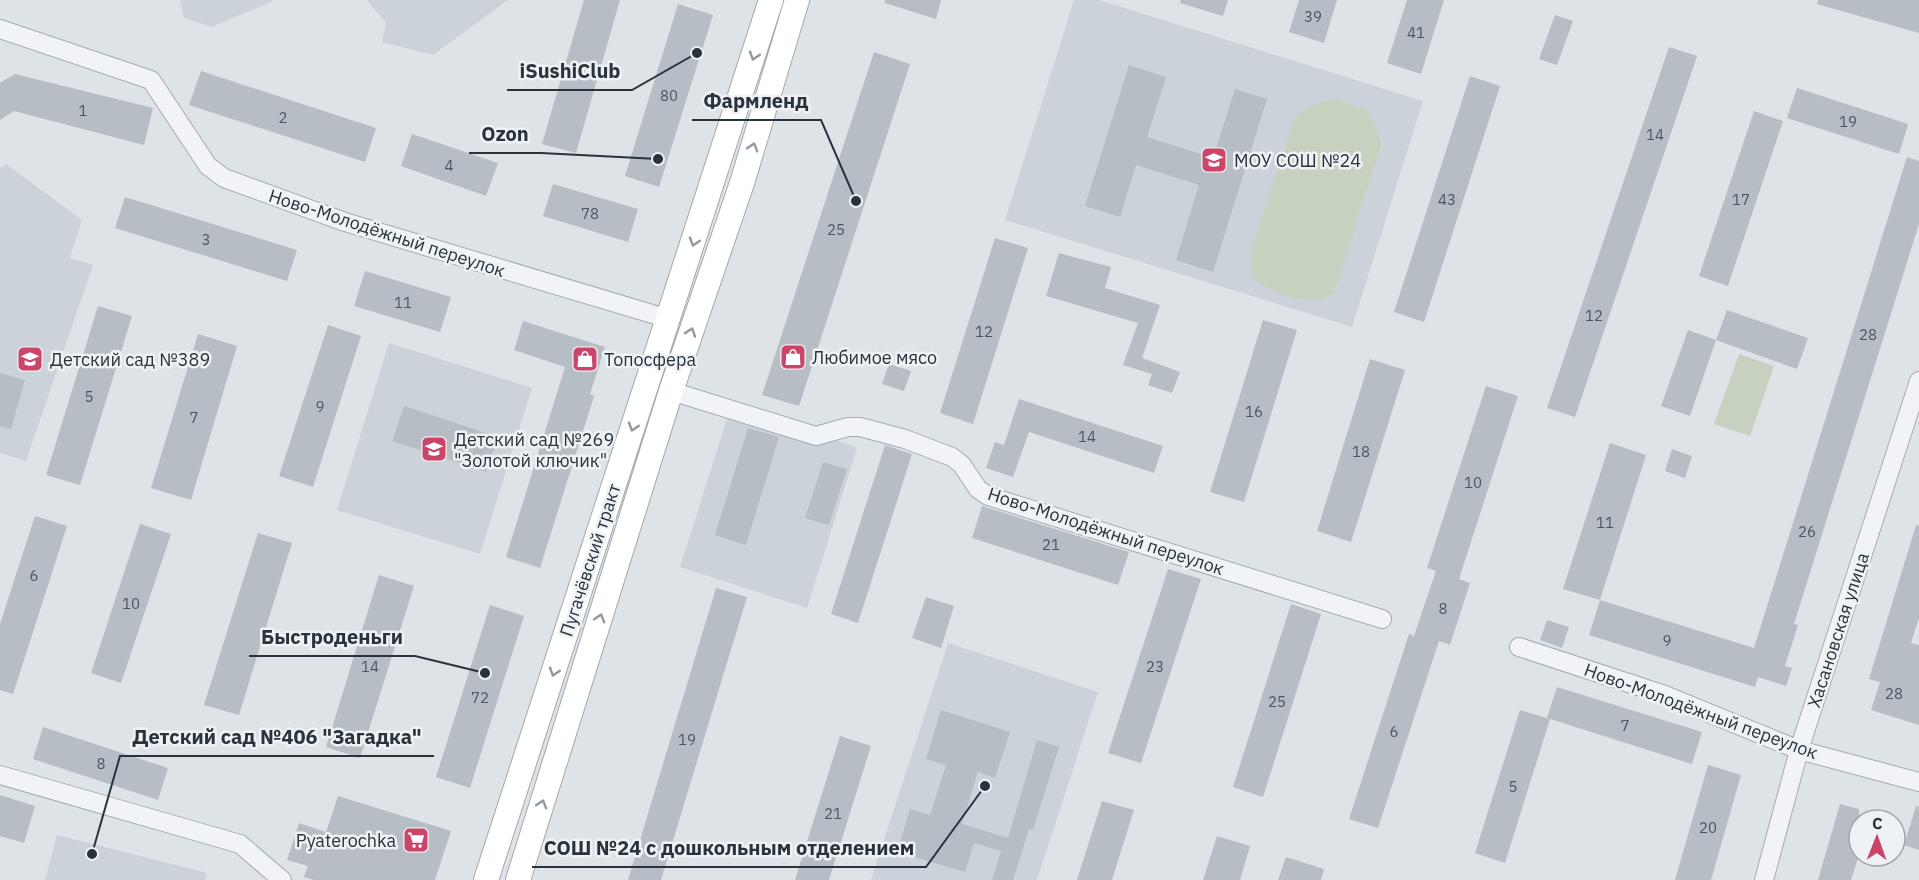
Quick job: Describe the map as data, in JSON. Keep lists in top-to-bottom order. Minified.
{"streets":{"main road":["Пугачёвский тракт"],"street":["Ново-Молодёжный переулок","Хасановская улица"]},"crossings":[["Ново-Молодёжный переулок","Пугачёвский тракт"],["Ново-Молодёжный переулок","Хасановская улица"]],"places":{"other":["iSushiClub","Ozon","Фармленд","Быстроденьги","СОШ №24 с дошкольным отделением","Детский сад №406 \"Загадка\""],"school or university":["МОУ СОШ №24","Детский сад №389","Детский сад №269 \"Золотой ключик\""],"shop":["Любимое мясо","Топосфера"],"supermarket":["Pyaterochka"]},"house_numbers":["39","41","80","1","2","19","14","4","43","17","78","25","3","11","12","12","28","5","9","16","7","14","18","10","11","26","21","6","10","8","9","14","23","28","72","25","7","6","19","8","5","21","20"],"north":"top"}
